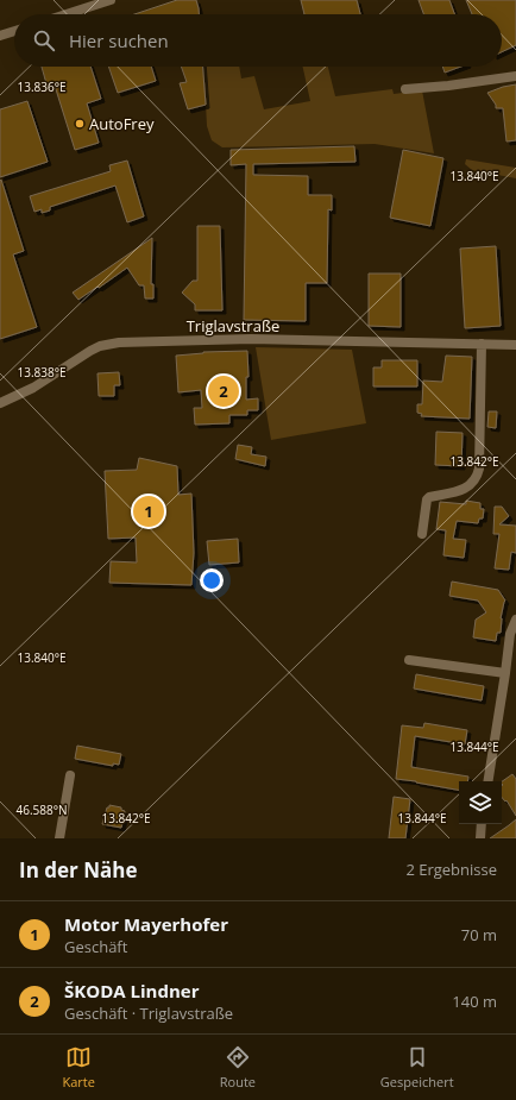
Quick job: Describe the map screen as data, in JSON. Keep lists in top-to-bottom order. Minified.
{"streets":{"street":["Triglavstraße"]},"places":["AutoFrey"],"page":{"search":"Hier suchen","pins":["2","1"],"heading":["In der Nähe","2 Ergebnisse"],"list":[{"mark":"1","name":"Motor Mayerhofer","note":"Geschäft","value":"70 m"},{"mark":"2","name":"ŠKODA Lindner","note":"Geschäft · Triglavstraße","value":"140 m"}],"nav":["Karte","Route","Gespeichert"]},"coordinates":["13.836°E","13.840°E","13.838°E","13.842°E","13.844°E","46.588°N"]}
